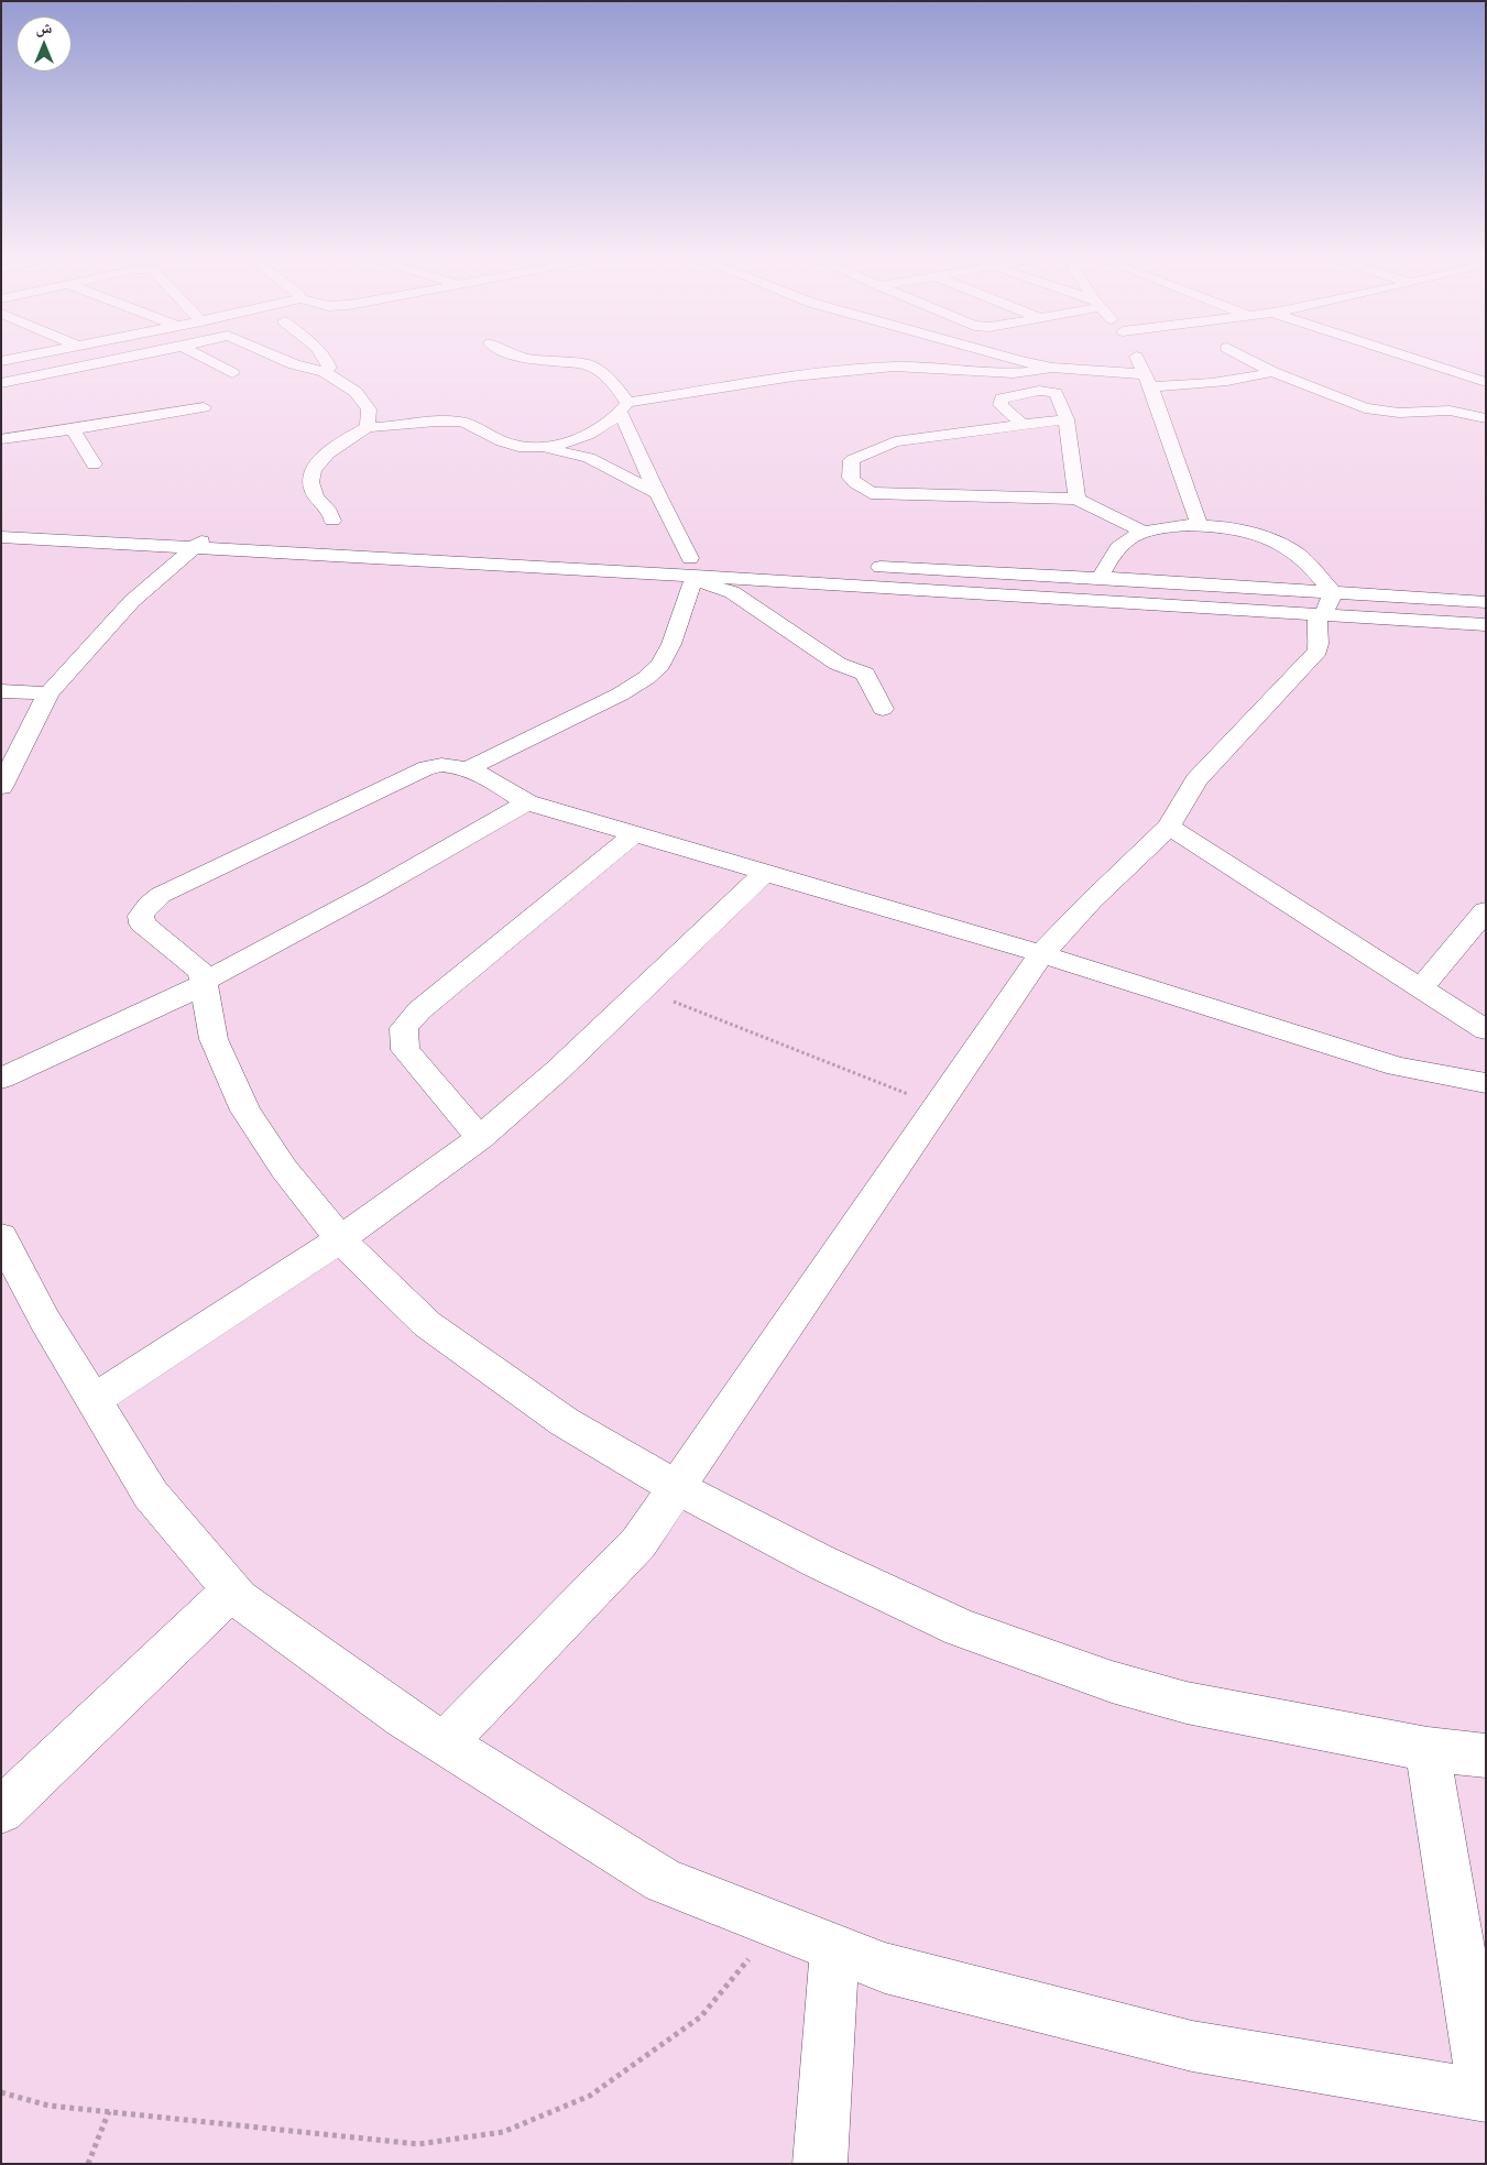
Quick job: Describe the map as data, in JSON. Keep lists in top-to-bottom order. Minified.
{"north":"top"}
